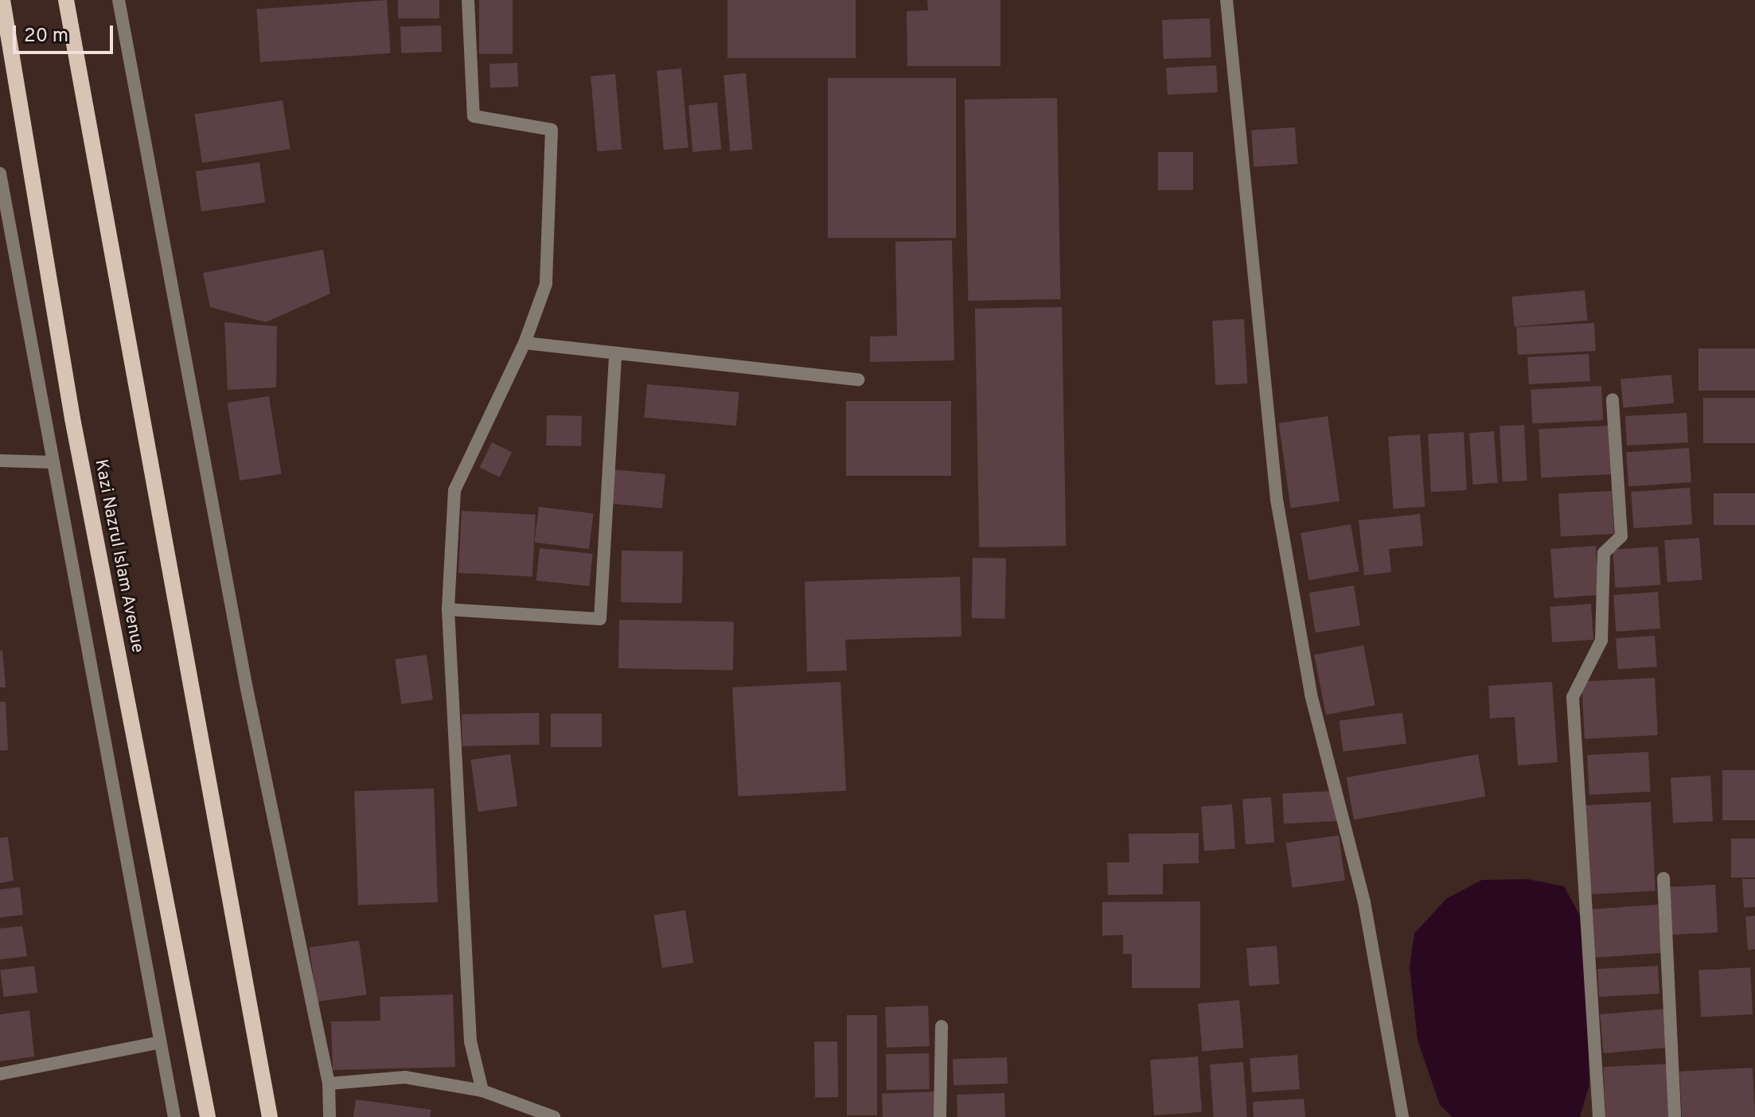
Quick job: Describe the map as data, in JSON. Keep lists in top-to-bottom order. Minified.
{"streets":{"main road":["Kazi Nazrul Islam Avenue"]},"scale_bar":"20 m"}
